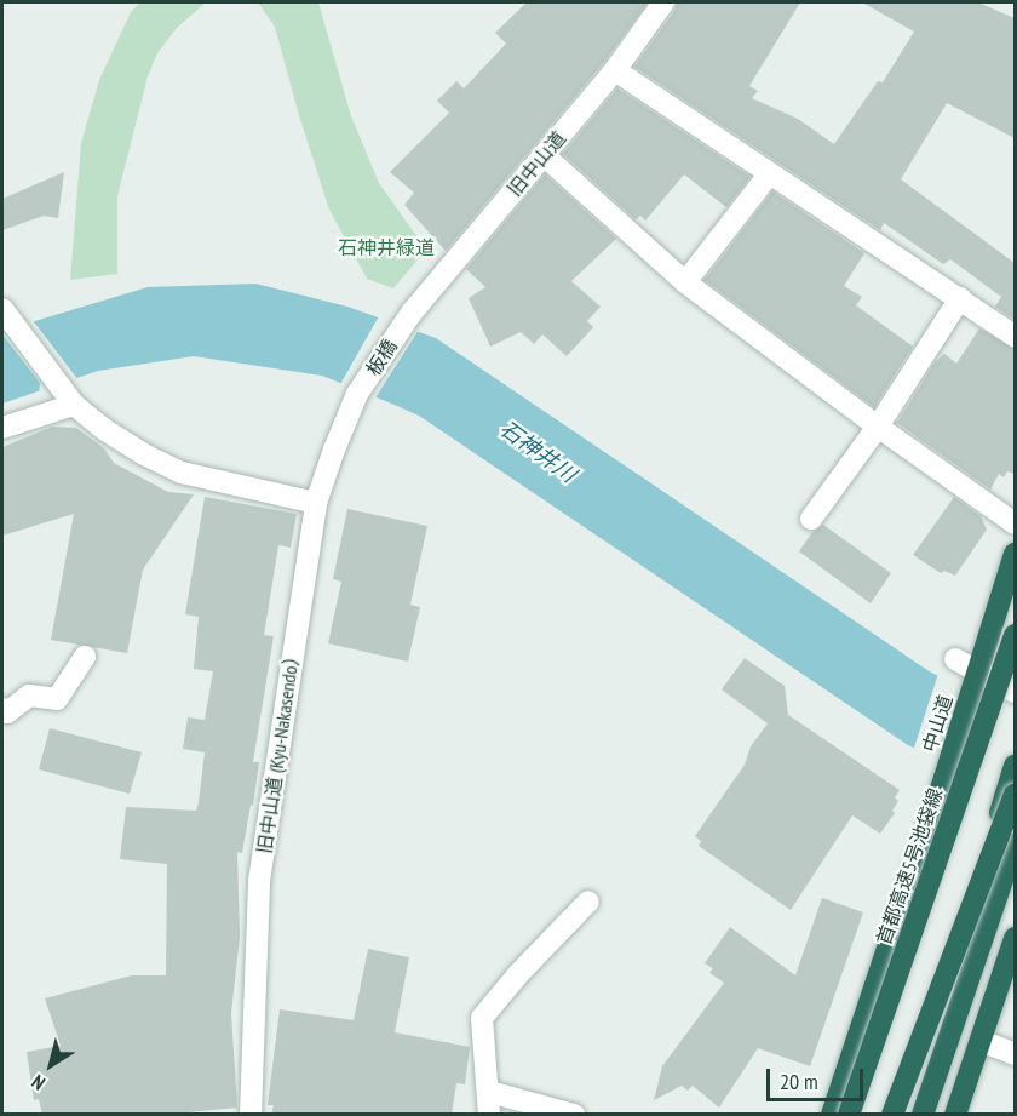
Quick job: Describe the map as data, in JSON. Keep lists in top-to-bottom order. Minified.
{"streets":{"highway":["中山道","首都高速5号池袋線"],"street":["旧中山道","板橋","旧中山道 (Kyu-Nakasendo）"]},"crossings":[["旧中山道","板橋"],["板橋","旧中山道 (Kyu-Nakasendo）"]],"water":["石神井川"],"parks":["石神井緑道"],"scale_bar":"20 m","north":"bottom left"}
